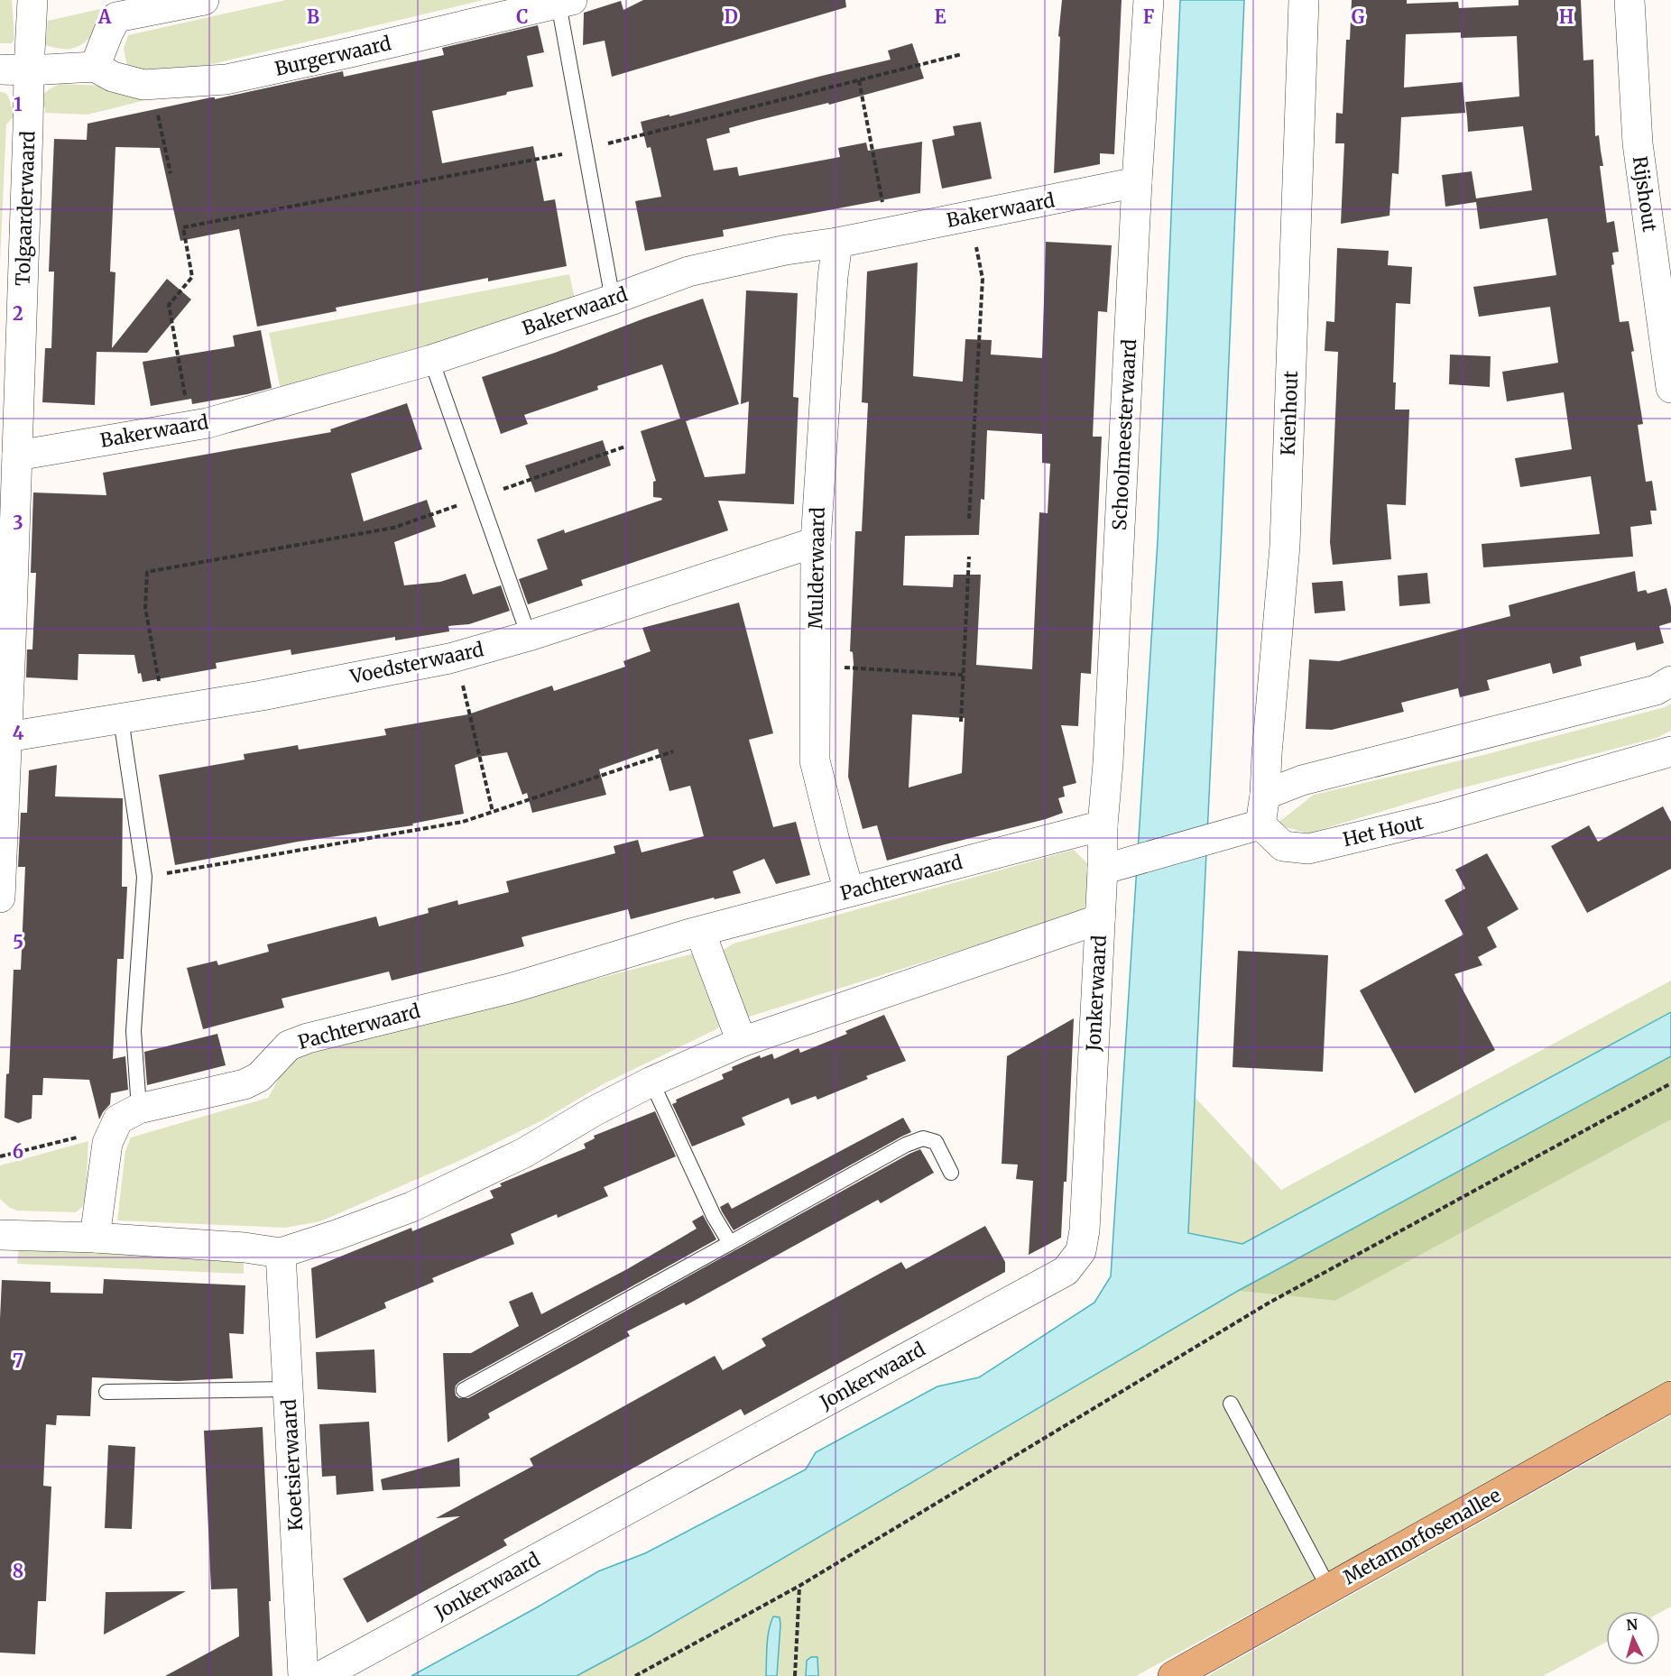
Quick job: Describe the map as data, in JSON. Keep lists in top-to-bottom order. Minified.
{"streets":{"main road":["Metamorfosenallee"],"street":["Burgerwaard","Rijshout","Tolgaarderwaard","Bakerwaard","Kienhout","Schoolmeesterwaard","Mulderwaard","Voedsterwaard","Het Hout","Pachterwaard","Jonkerwaard","Koetsierwaard"]},"crossings":[["Burgerwaard","Tolgaarderwaard"],["Tolgaarderwaard","Bakerwaard"],["Tolgaarderwaard","Voedsterwaard"],["Bakerwaard","Schoolmeesterwaard"],["Bakerwaard","Mulderwaard"],["Kienhout","Het Hout"],["Schoolmeesterwaard","Pachterwaard"],["Schoolmeesterwaard","Jonkerwaard"],["Mulderwaard","Voedsterwaard"],["Mulderwaard","Pachterwaard"]],"north":"top","grid":{"columns":["A","B","C","D","E","F","G","H"],"rows":["1","2","3","4","5","6","7","8"]}}
